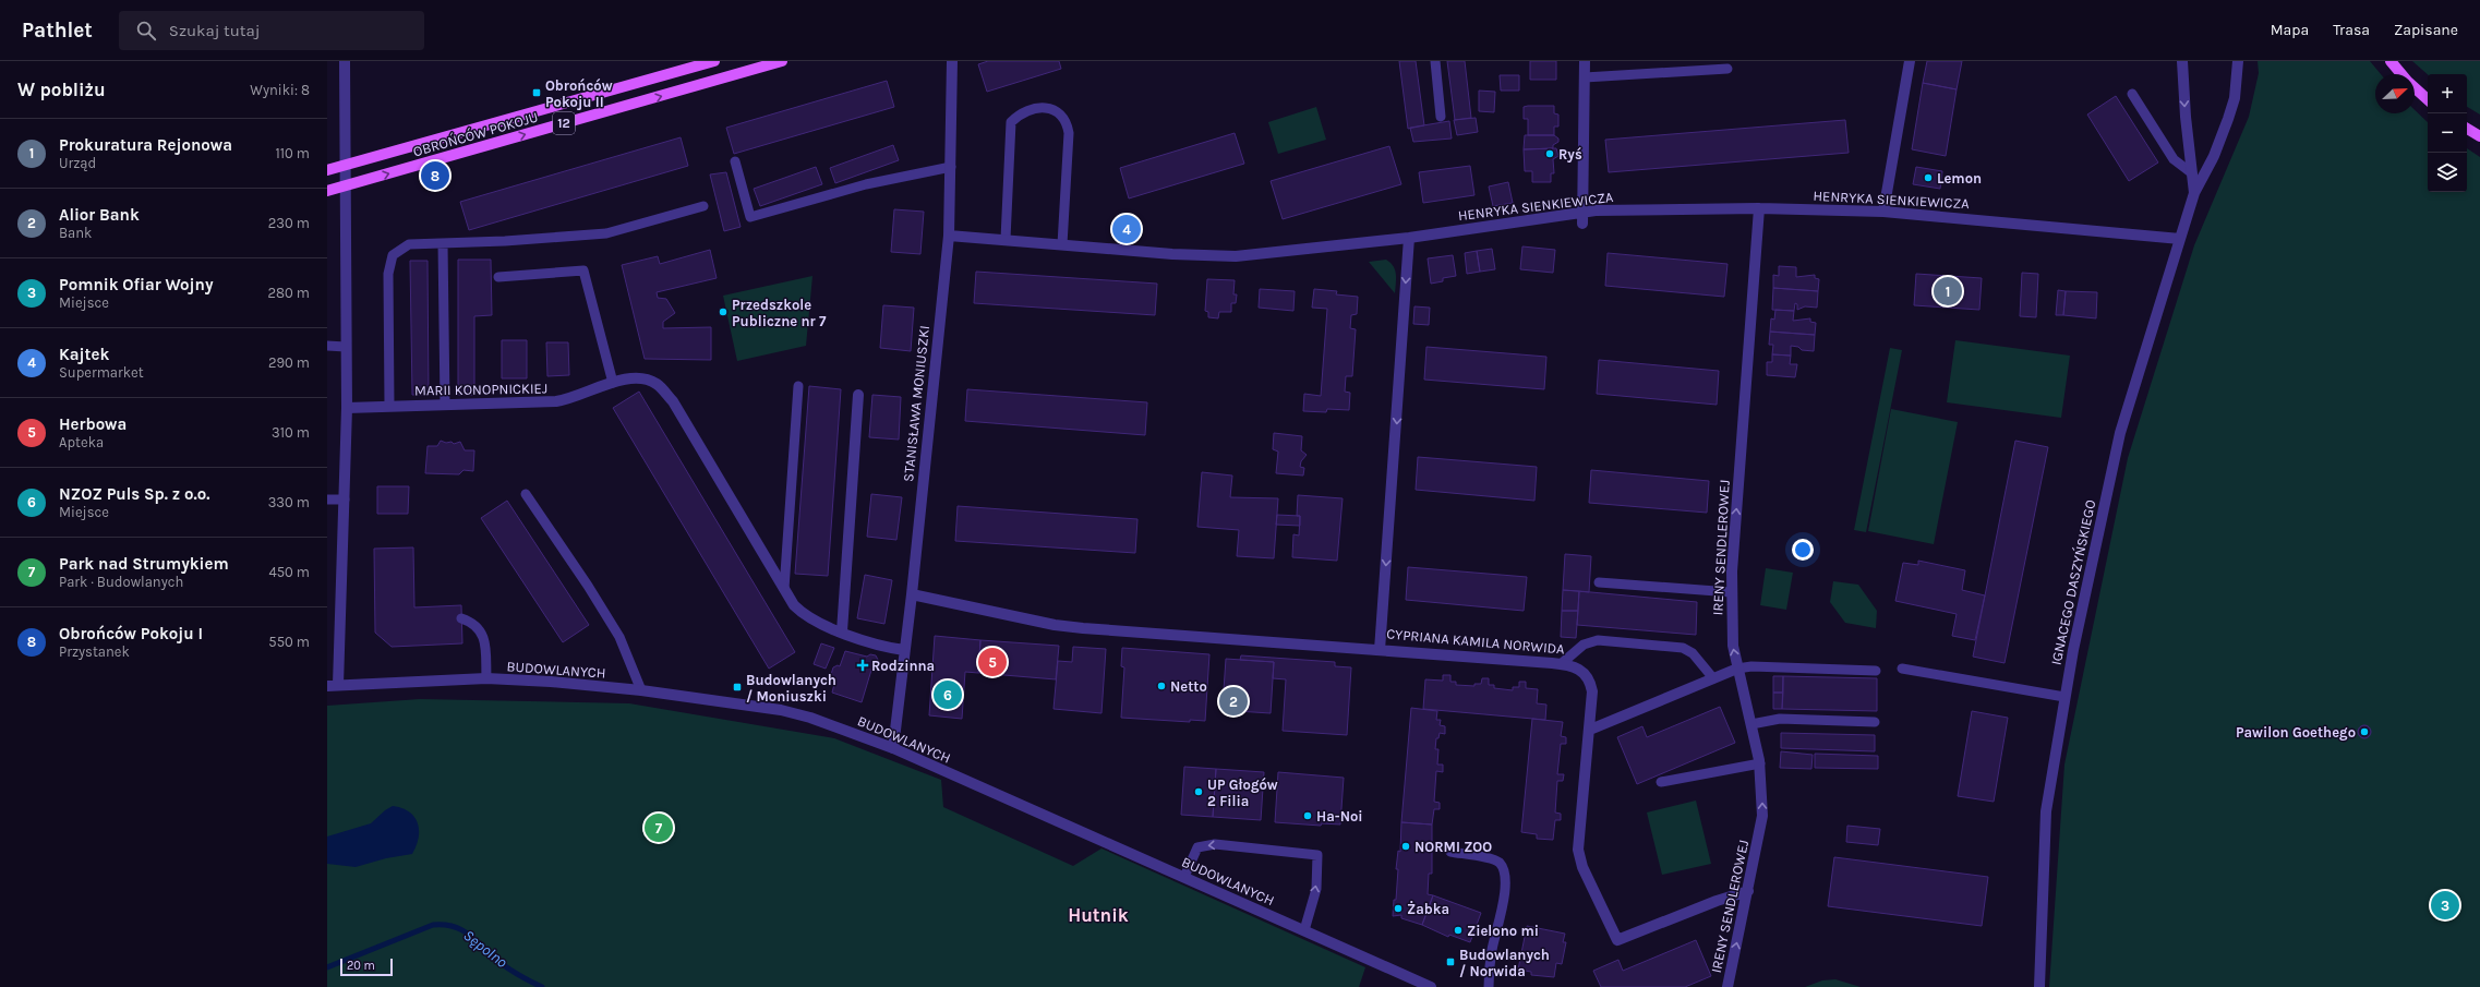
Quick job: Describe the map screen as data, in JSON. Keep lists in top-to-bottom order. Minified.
{"streets":{"main road":["12","OBROŃCÓW POKOJU"],"street":["HENRYKA SIENKIEWICZA","MARII KONOPNICKIEJ","STANISŁAWA MONIUSZKI","IRENY SENDLEROWEJ","IGNACEGO DASZYŃSKIEGO","CYPRIANA KAMILA NORWIDA","BUDOWLANYCH"]},"crossings":[["HENRYKA SIENKIEWICZA","STANISŁAWA MONIUSZKI"],["HENRYKA SIENKIEWICZA","IRENY SENDLEROWEJ"],["HENRYKA SIENKIEWICZA","IGNACEGO DASZYŃSKIEGO"],["HENRYKA SIENKIEWICZA","CYPRIANA KAMILA NORWIDA"],["MARII KONOPNICKIEJ","STANISŁAWA MONIUSZKI"],["STANISŁAWA MONIUSZKI","BUDOWLANYCH"],["IRENY SENDLEROWEJ","CYPRIANA KAMILA NORWIDA"]],"one_way":["IRENY SENDLEROWEJ","CYPRIANA KAMILA NORWIDA"],"districts":["Hutnik"],"water":["Sępolno"],"places":{"transit":["Obrońców Pokoju II","Budowlanych / Moniuszki","Budowlanych / Norwida"],"other":["Ryś","Lemon","Przedszkole Publiczne nr 7","Netto","Pawilon Goethego","UP Głogów 2 Filia","Ha-Noi","NORMI ZOO","Żabka","Zielono mi"],"health":["Rodzinna"]},"scale_bar":"20 m","north":"top right","page":{"header":"Pathlet","search":"Szukaj tutaj","nav":["Mapa","Trasa","Zapisane"],"heading":["W pobliżu","Wyniki: 8"],"map_buttons":["+","−"],"list":[{"mark":"1","name":"Prokuratura Rejonowa","note":"Urząd","value":"110 m"},{"mark":"2","name":"Alior Bank","note":"Bank","value":"230 m"},{"mark":"3","name":"Pomnik Ofiar Wojny","note":"Miejsce","value":"280 m"},{"mark":"4","name":"Kajtek","note":"Supermarket","value":"290 m"},{"mark":"5","name":"Herbowa","note":"Apteka","value":"310 m"},{"mark":"6","name":"NZOZ Puls Sp. z o.o.","note":"Miejsce","value":"330 m"},{"mark":"7","name":"Park nad Strumykiem","note":"Park · Budowlanych","value":"450 m"},{"mark":"8","name":"Obrońców Pokoju I","note":"Przystanek","value":"550 m"}],"pins":["8","4","1","5","6","2","7","3"],"scale":"20 m"}}
